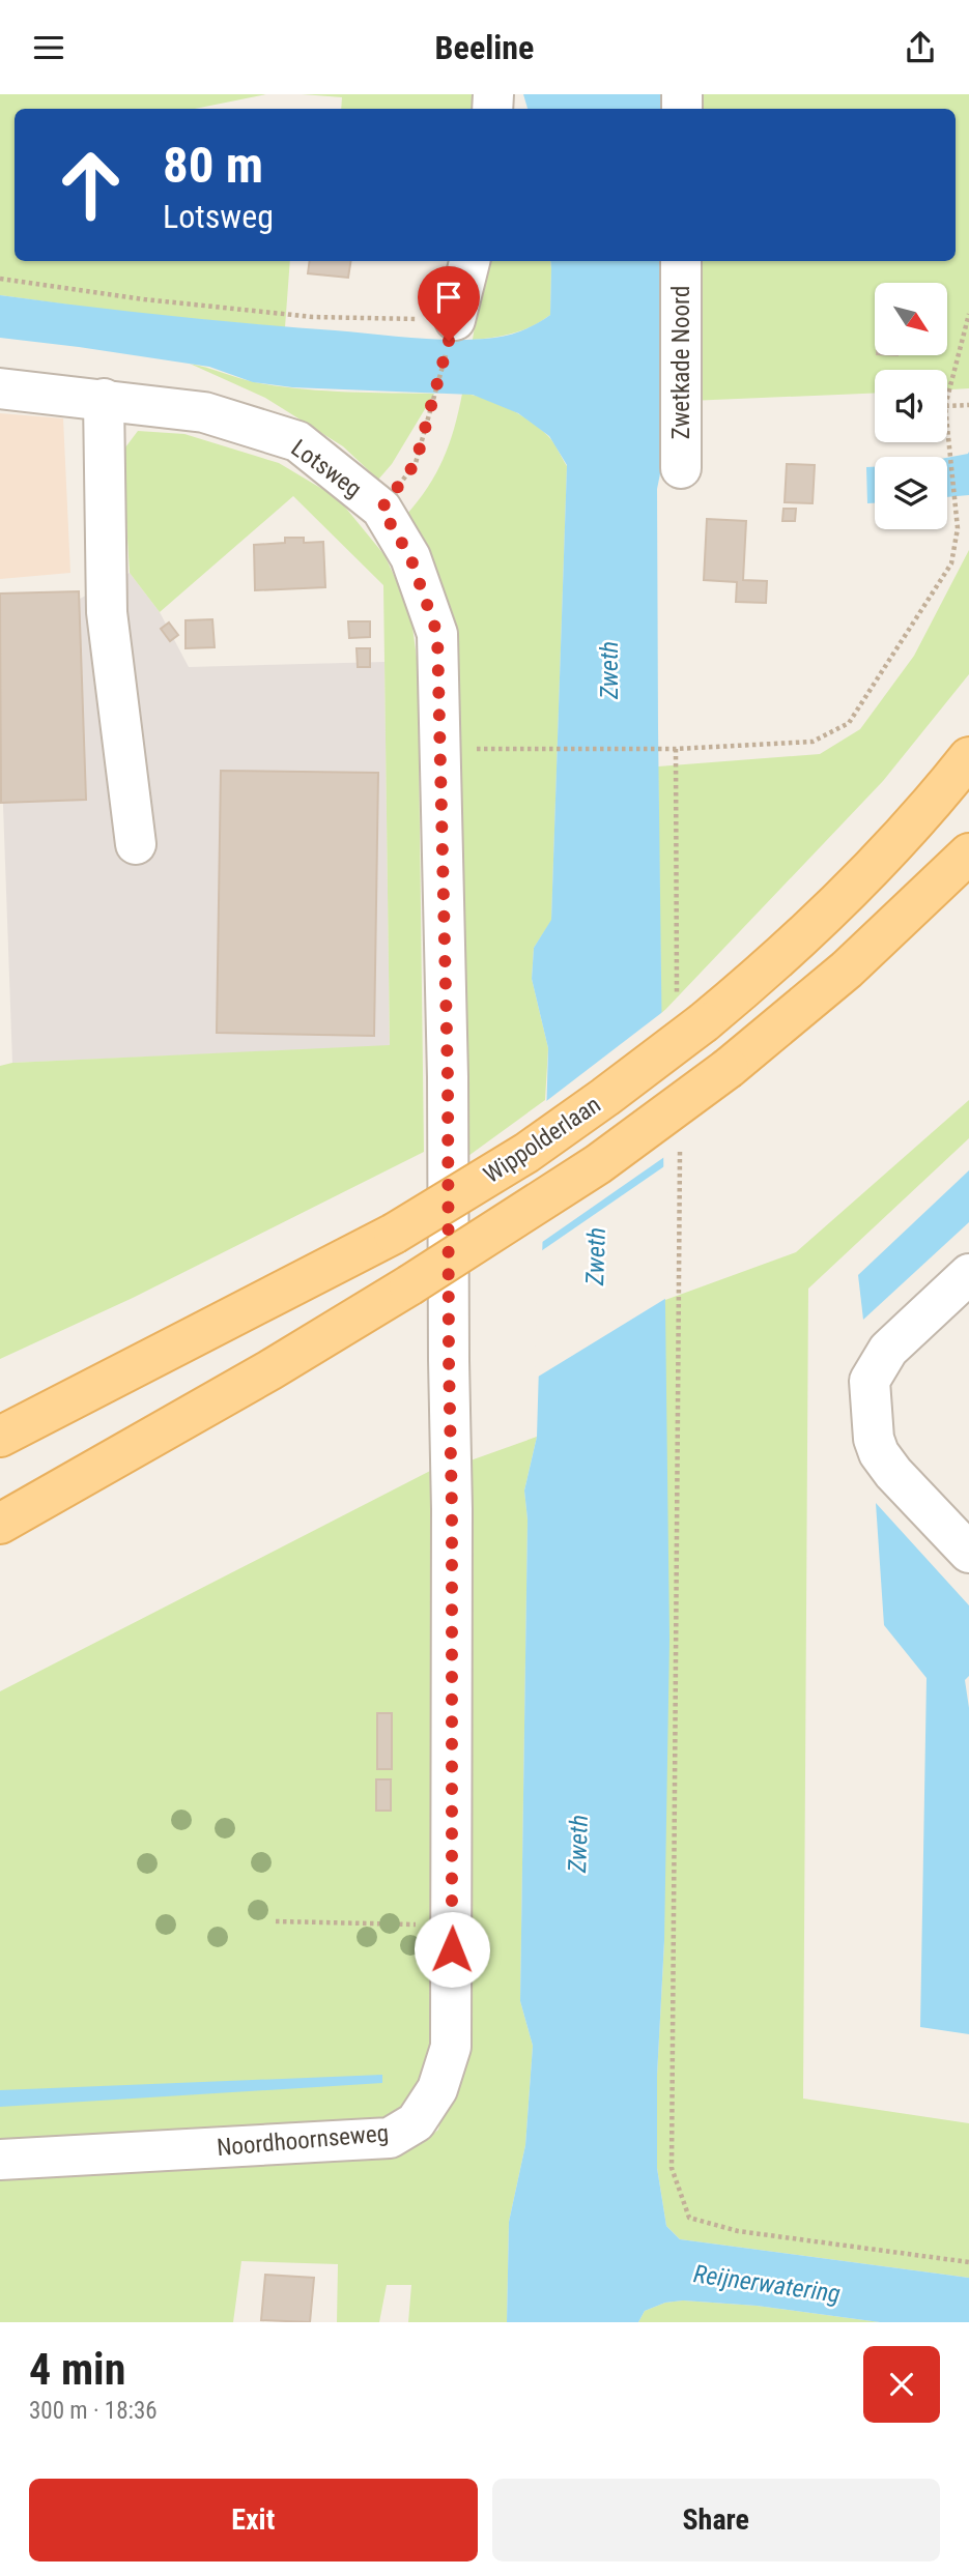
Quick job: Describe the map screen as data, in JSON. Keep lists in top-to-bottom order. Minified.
{"streets":{"main road":["Wippolderlaan"],"street":["Zwetkade Noord","Lotsweg","Noordhoornseweg"]},"crossings":[["Lotsweg","Noordhoornseweg"]],"water":["Zweth","Reijnerwatering"],"north":"bottom right","page":{"header":"Beeline","turn":["80 m","Lotsweg"],"heading":["4 min","300 m · 18:36"],"buttons":["Exit","Share"]}}
